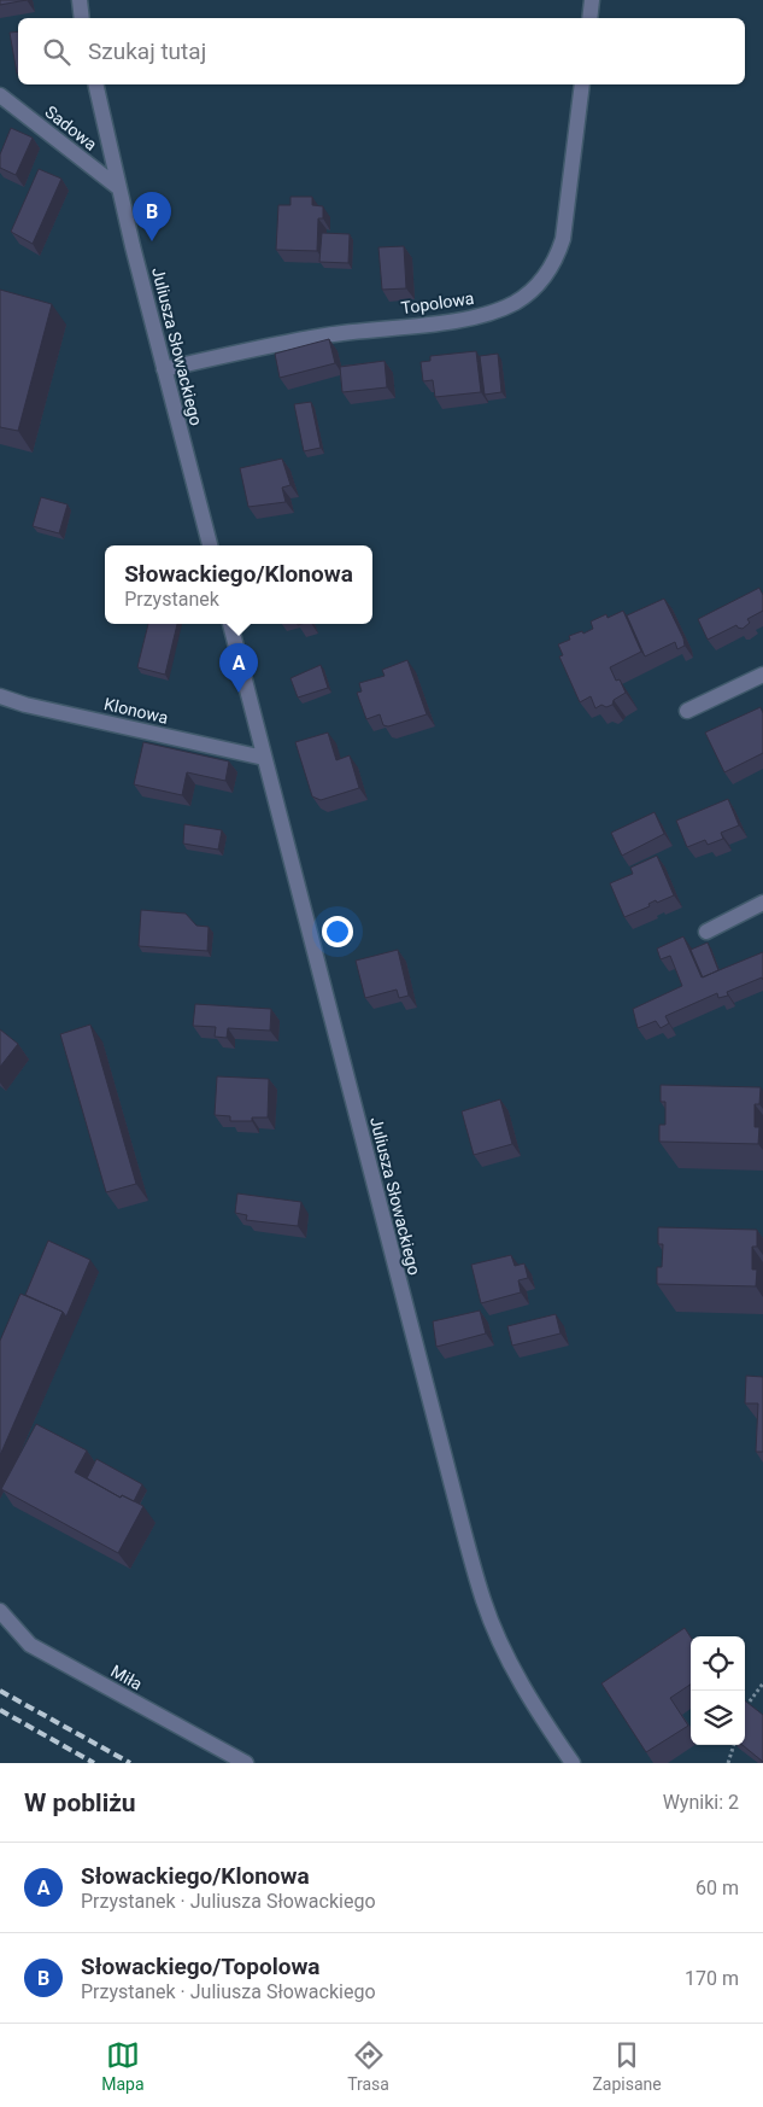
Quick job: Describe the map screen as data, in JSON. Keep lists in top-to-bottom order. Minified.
{"streets":{"street":["Sadowa","Topolowa","Juliusza Słowackiego","Klonowa","Miła"]},"crossings":[["Sadowa","Juliusza Słowackiego"],["Topolowa","Juliusza Słowackiego"],["Juliusza Słowackiego","Klonowa"]],"page":{"search":"Szukaj tutaj","pins":["B","A"],"popup":["Słowackiego/Klonowa","Przystanek"],"heading":["W pobliżu","Wyniki: 2"],"list":[{"mark":"A","name":"Słowackiego/Klonowa","note":"Przystanek · Juliusza Słowackiego","value":"60 m"},{"mark":"B","name":"Słowackiego/Topolowa","note":"Przystanek · Juliusza Słowackiego","value":"170 m"}],"nav":["Mapa","Trasa","Zapisane"]}}
